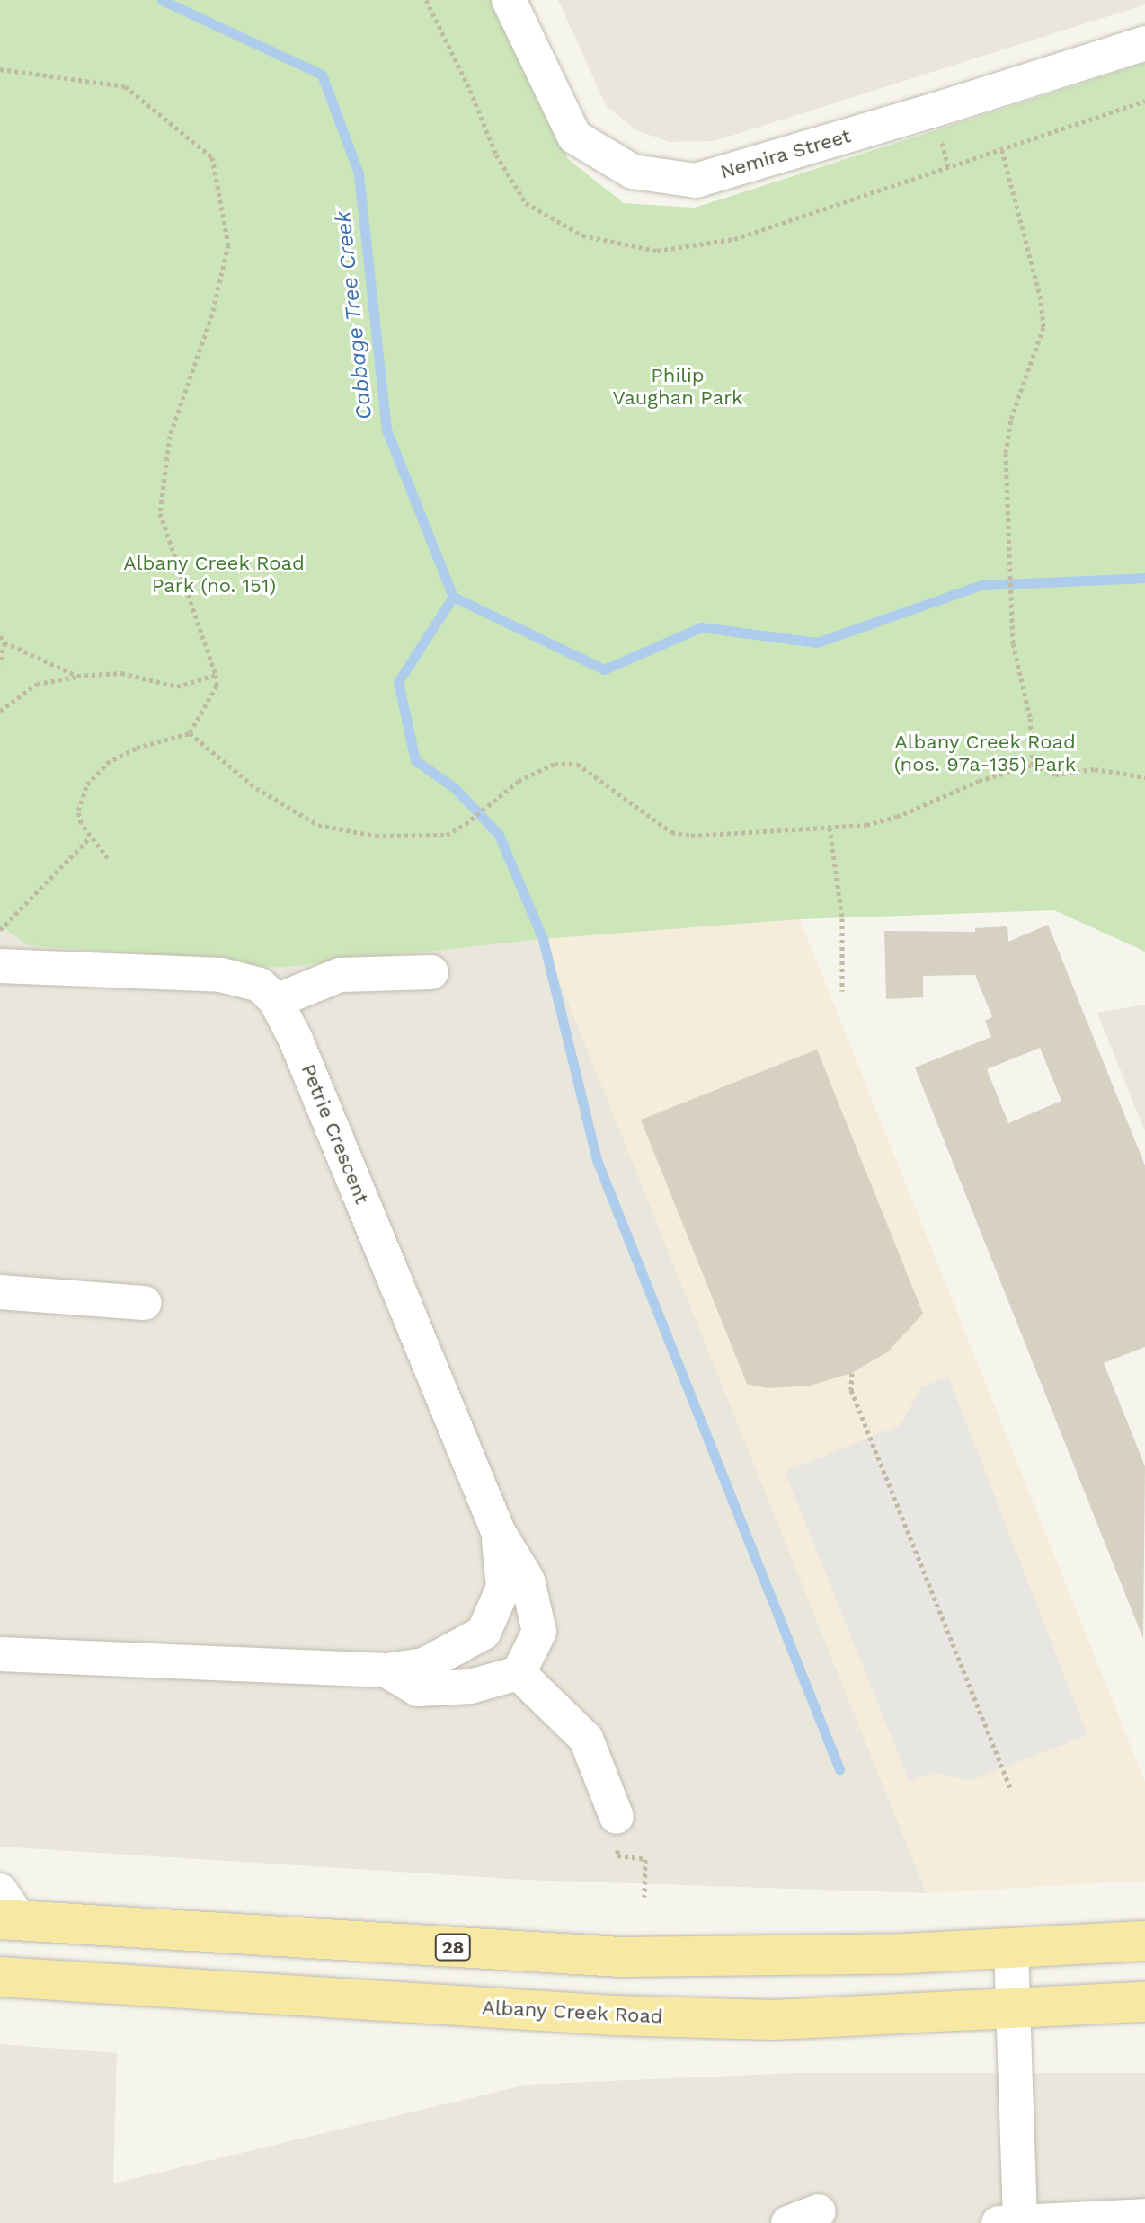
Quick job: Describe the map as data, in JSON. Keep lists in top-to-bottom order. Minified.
{"streets":{"main road":["28","Albany Creek Road"],"street":["Nemira Street","Petrie Crescent"]},"water":["Cabbage Tree Creek"],"parks":["Philip Vaughan Park","Albany Creek Road Park (no. 151)","Albany Creek Road (nos. 97a-135) Park"]}
